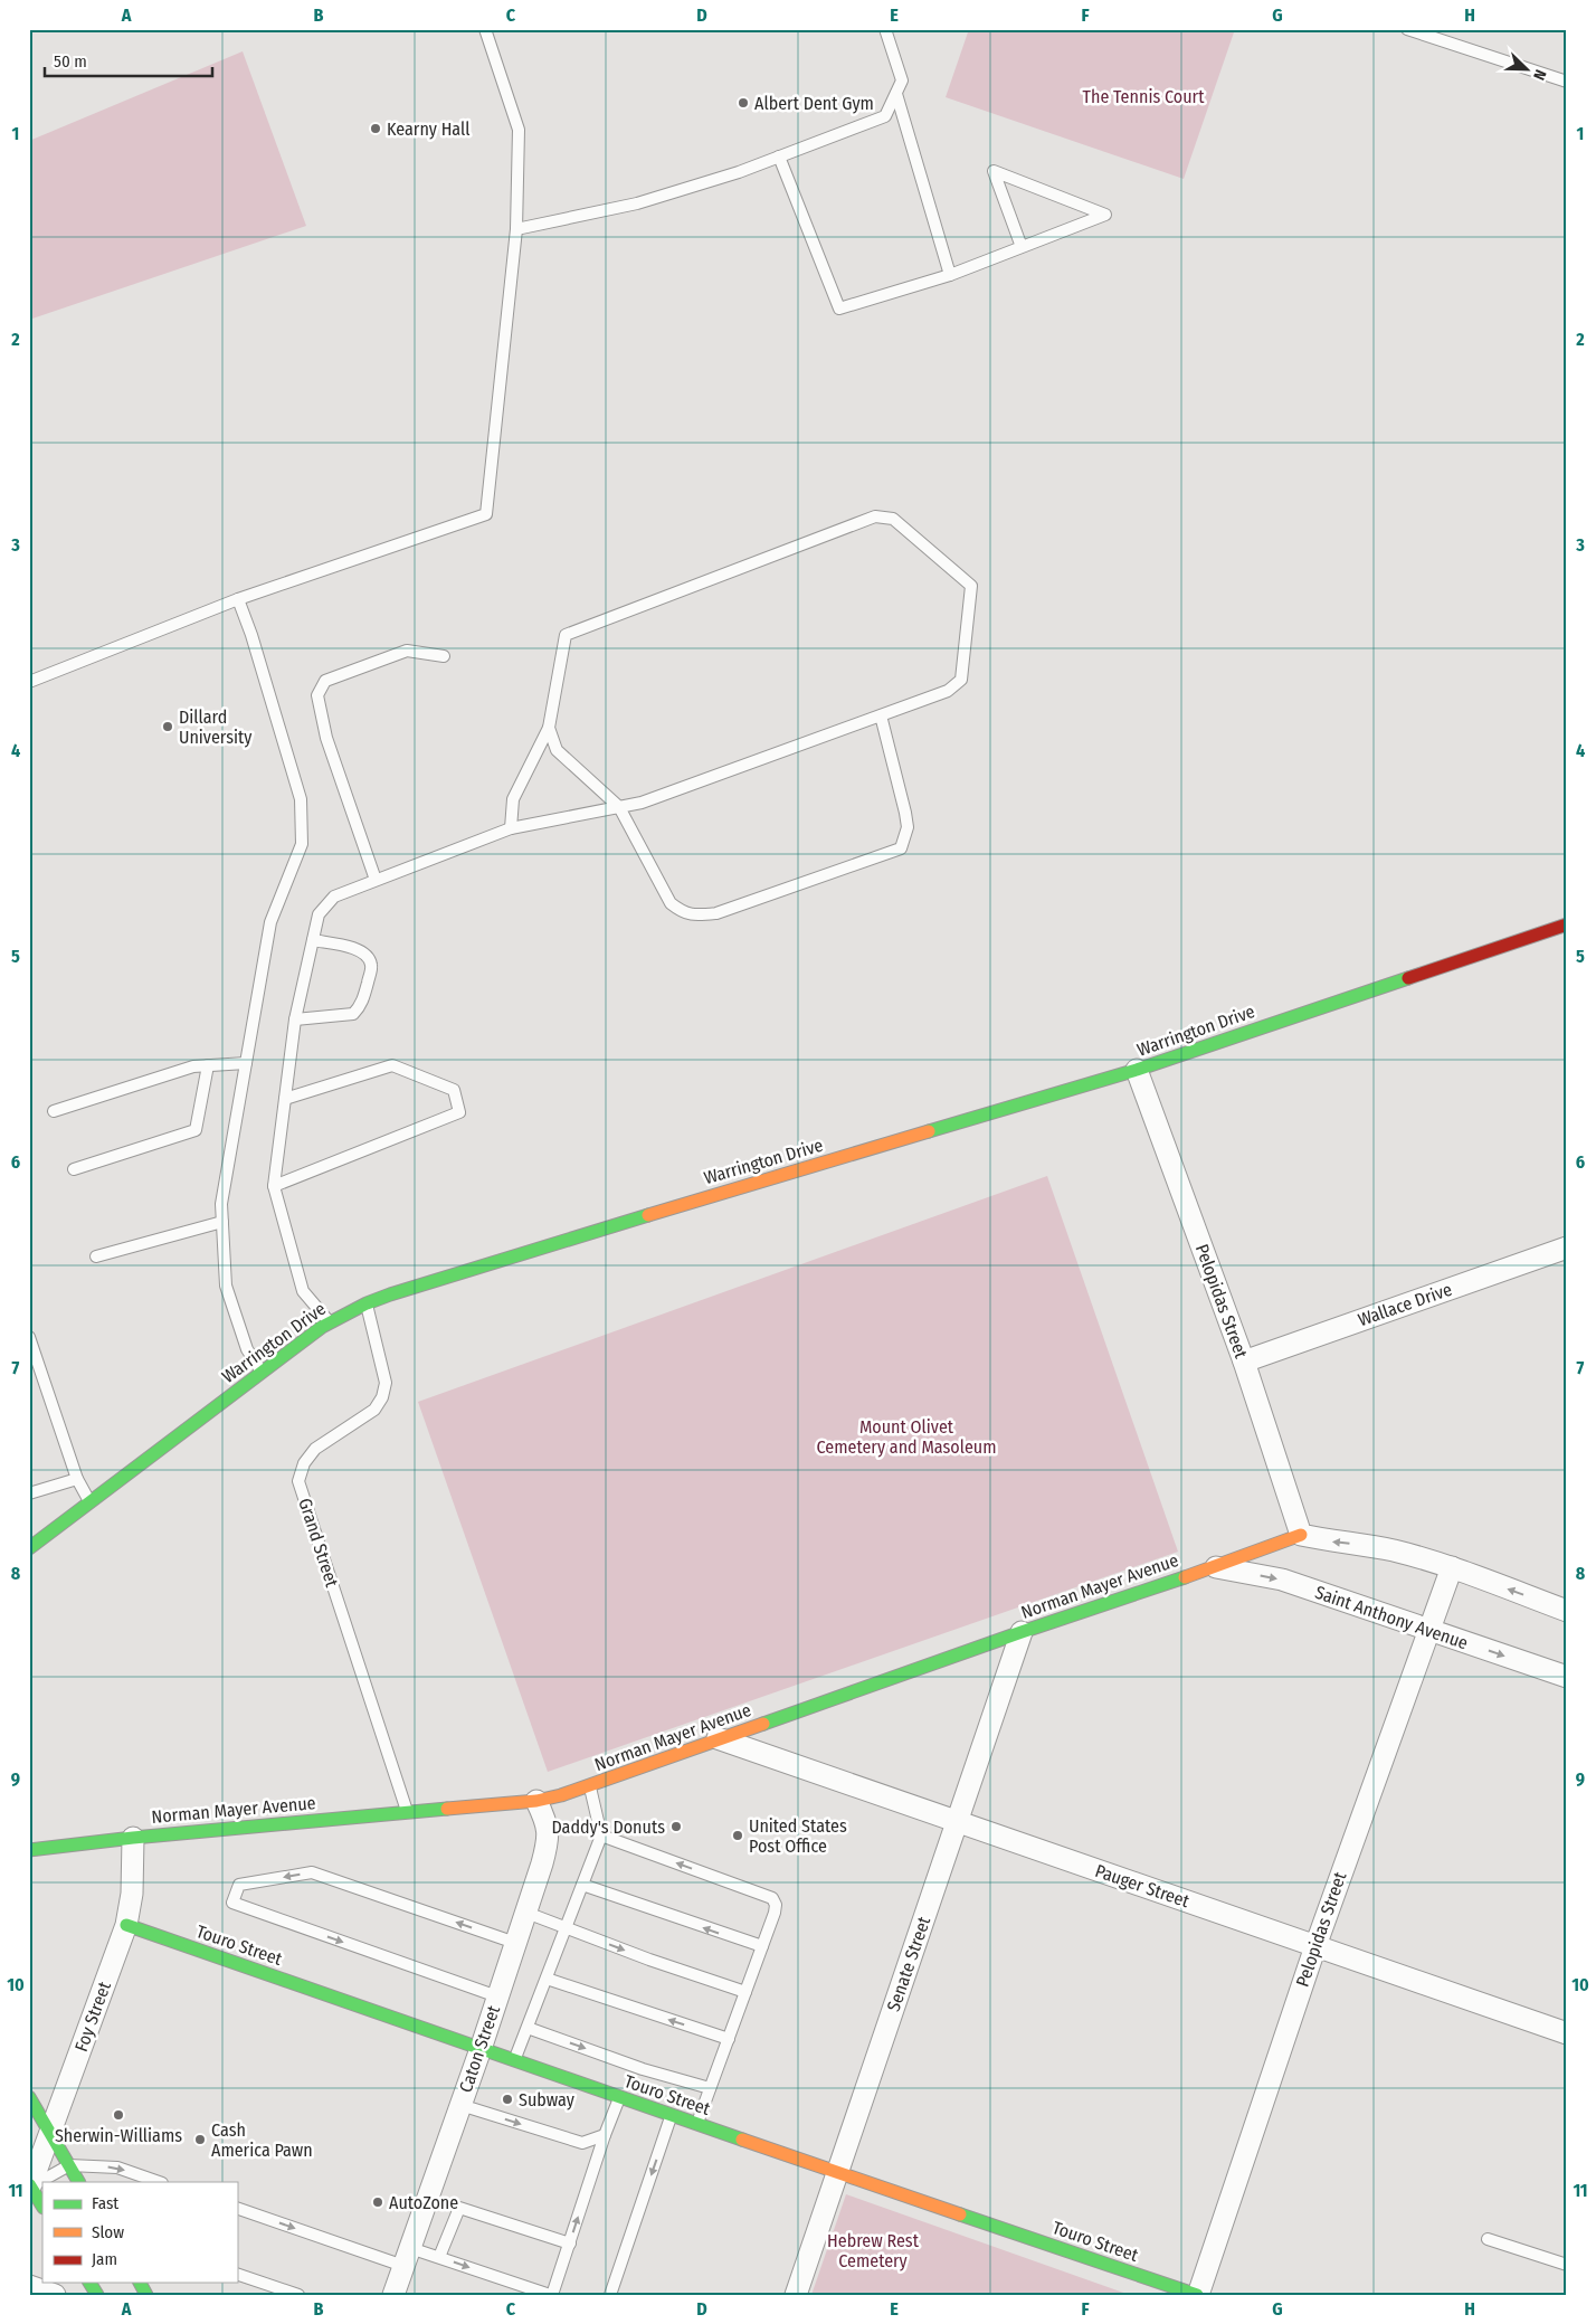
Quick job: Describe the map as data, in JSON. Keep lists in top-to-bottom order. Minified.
{"streets":{"street":["Warrington Drive","Pelopidas Street","Wallace Drive","Norman Mayer Avenue","Saint Anthony Avenue","Pauger Street","Touro Street","Senate Street","Foy Street","Caton Street"],"lane":["Grand Street"]},"crossings":[["Warrington Drive","Pelopidas Street"],["Warrington Drive","Grand Street"],["Pelopidas Street","Wallace Drive"],["Pelopidas Street","Norman Mayer Avenue"],["Pelopidas Street","Saint Anthony Avenue"],["Pelopidas Street","Pauger Street"],["Pelopidas Street","Touro Street"],["Grand Street","Norman Mayer Avenue"],["Norman Mayer Avenue","Saint Anthony Avenue"],["Norman Mayer Avenue","Pauger Street"],["Norman Mayer Avenue","Senate Street"],["Norman Mayer Avenue","Foy Street"],["Norman Mayer Avenue","Caton Street"],["Pauger Street","Senate Street"],["Touro Street","Senate Street"],["Touro Street","Foy Street"],["Touro Street","Caton Street"]],"parks":["The Tennis Court","Mount Olivet Cemetery and Masoleum","Hebrew Rest Cemetery"],"places":["Albert Dent Gym","Kearny Hall","Dillard University","Daddy's Donuts","United States Post Office","Subway","Sherwin-Williams","Cash America Pawn","AutoZone"],"legend":["Fast","Slow","Jam"],"scale_bar":"50 m","north":"bottom right","grid":{"columns":["A","B","C","D","E","F","G","H"],"rows":["1","2","3","4","5","6","7","8","9","10","11"]}}
